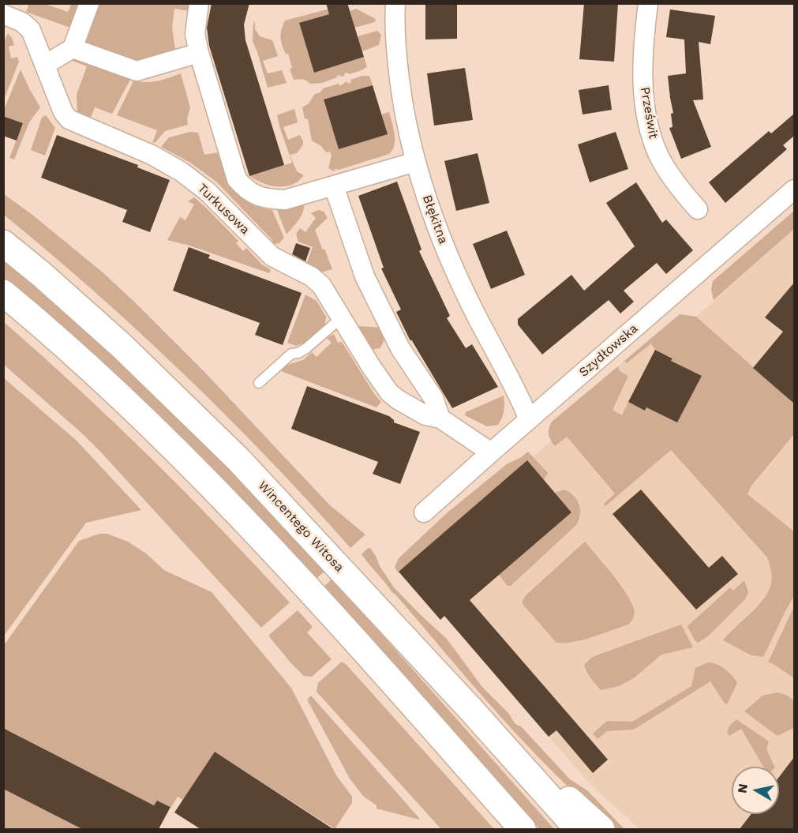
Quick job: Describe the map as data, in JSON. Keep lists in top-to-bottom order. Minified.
{"streets":{"main road":["Wincentego Witosa"],"street":["Prześwit","Turkusowa","Błękitna","Szydłowska"]},"crossings":[["Turkusowa","Szydłowska"],["Błękitna","Szydłowska"]],"north":"left"}
